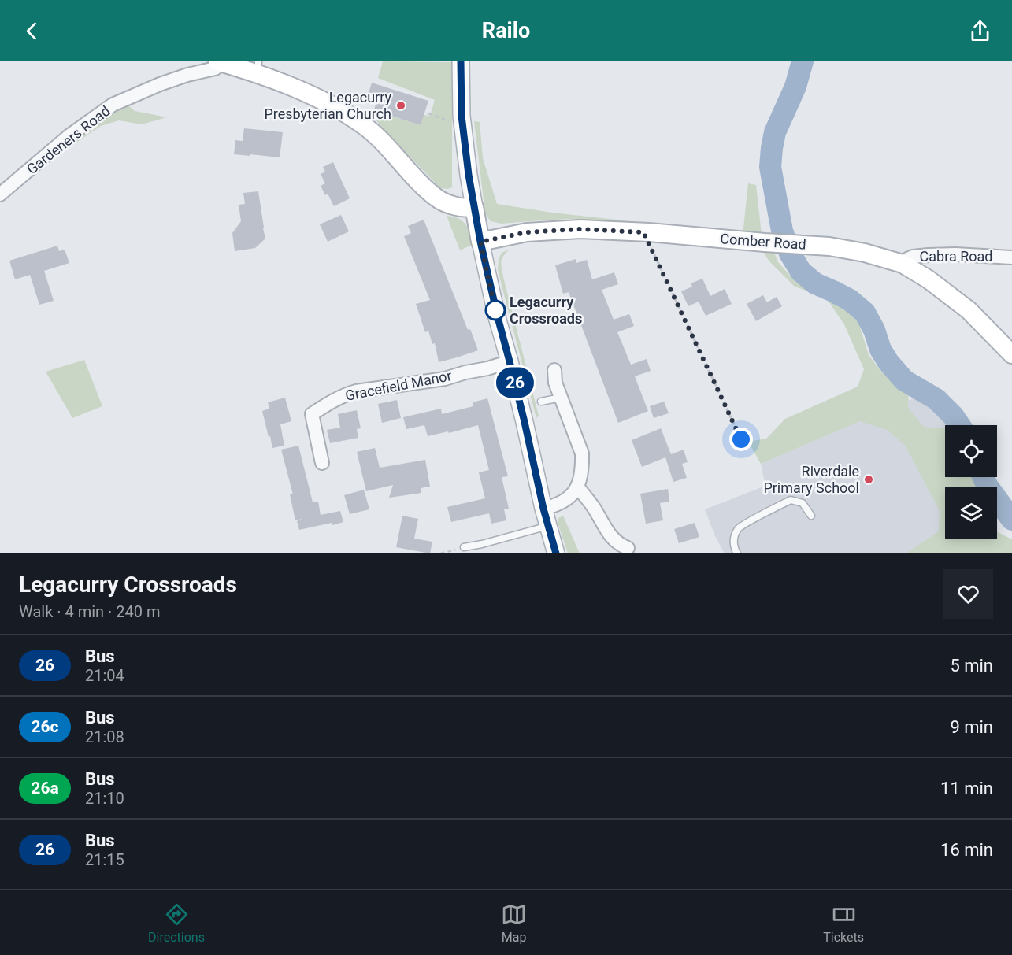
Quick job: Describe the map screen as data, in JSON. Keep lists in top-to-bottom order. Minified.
{"streets":{"main road":["Comber Road"],"street":["Gardeners Road","Cabra Road","Gracefield Manor"]},"crossings":[["Comber Road","Cabra Road"]],"places":["Legacurry Presbyterian Church","Legacurry Crossroads","Riverdale Primary School"],"lines":["bus line 26"],"page":{"header":"Railo","on_map":"26","heading":["Legacurry Crossroads","Walk · 4 min · 240 m"],"list":[{"mark":"26","name":"Bus","note":"21:04","value":"5 min"},{"mark":"26c","name":"Bus","note":"21:08","value":"9 min"},{"mark":"26a","name":"Bus","note":"21:10","value":"11 min"},{"mark":"26","name":"Bus","note":"21:15","value":"16 min"}],"tabs":["Directions","Map","Tickets"]}}
